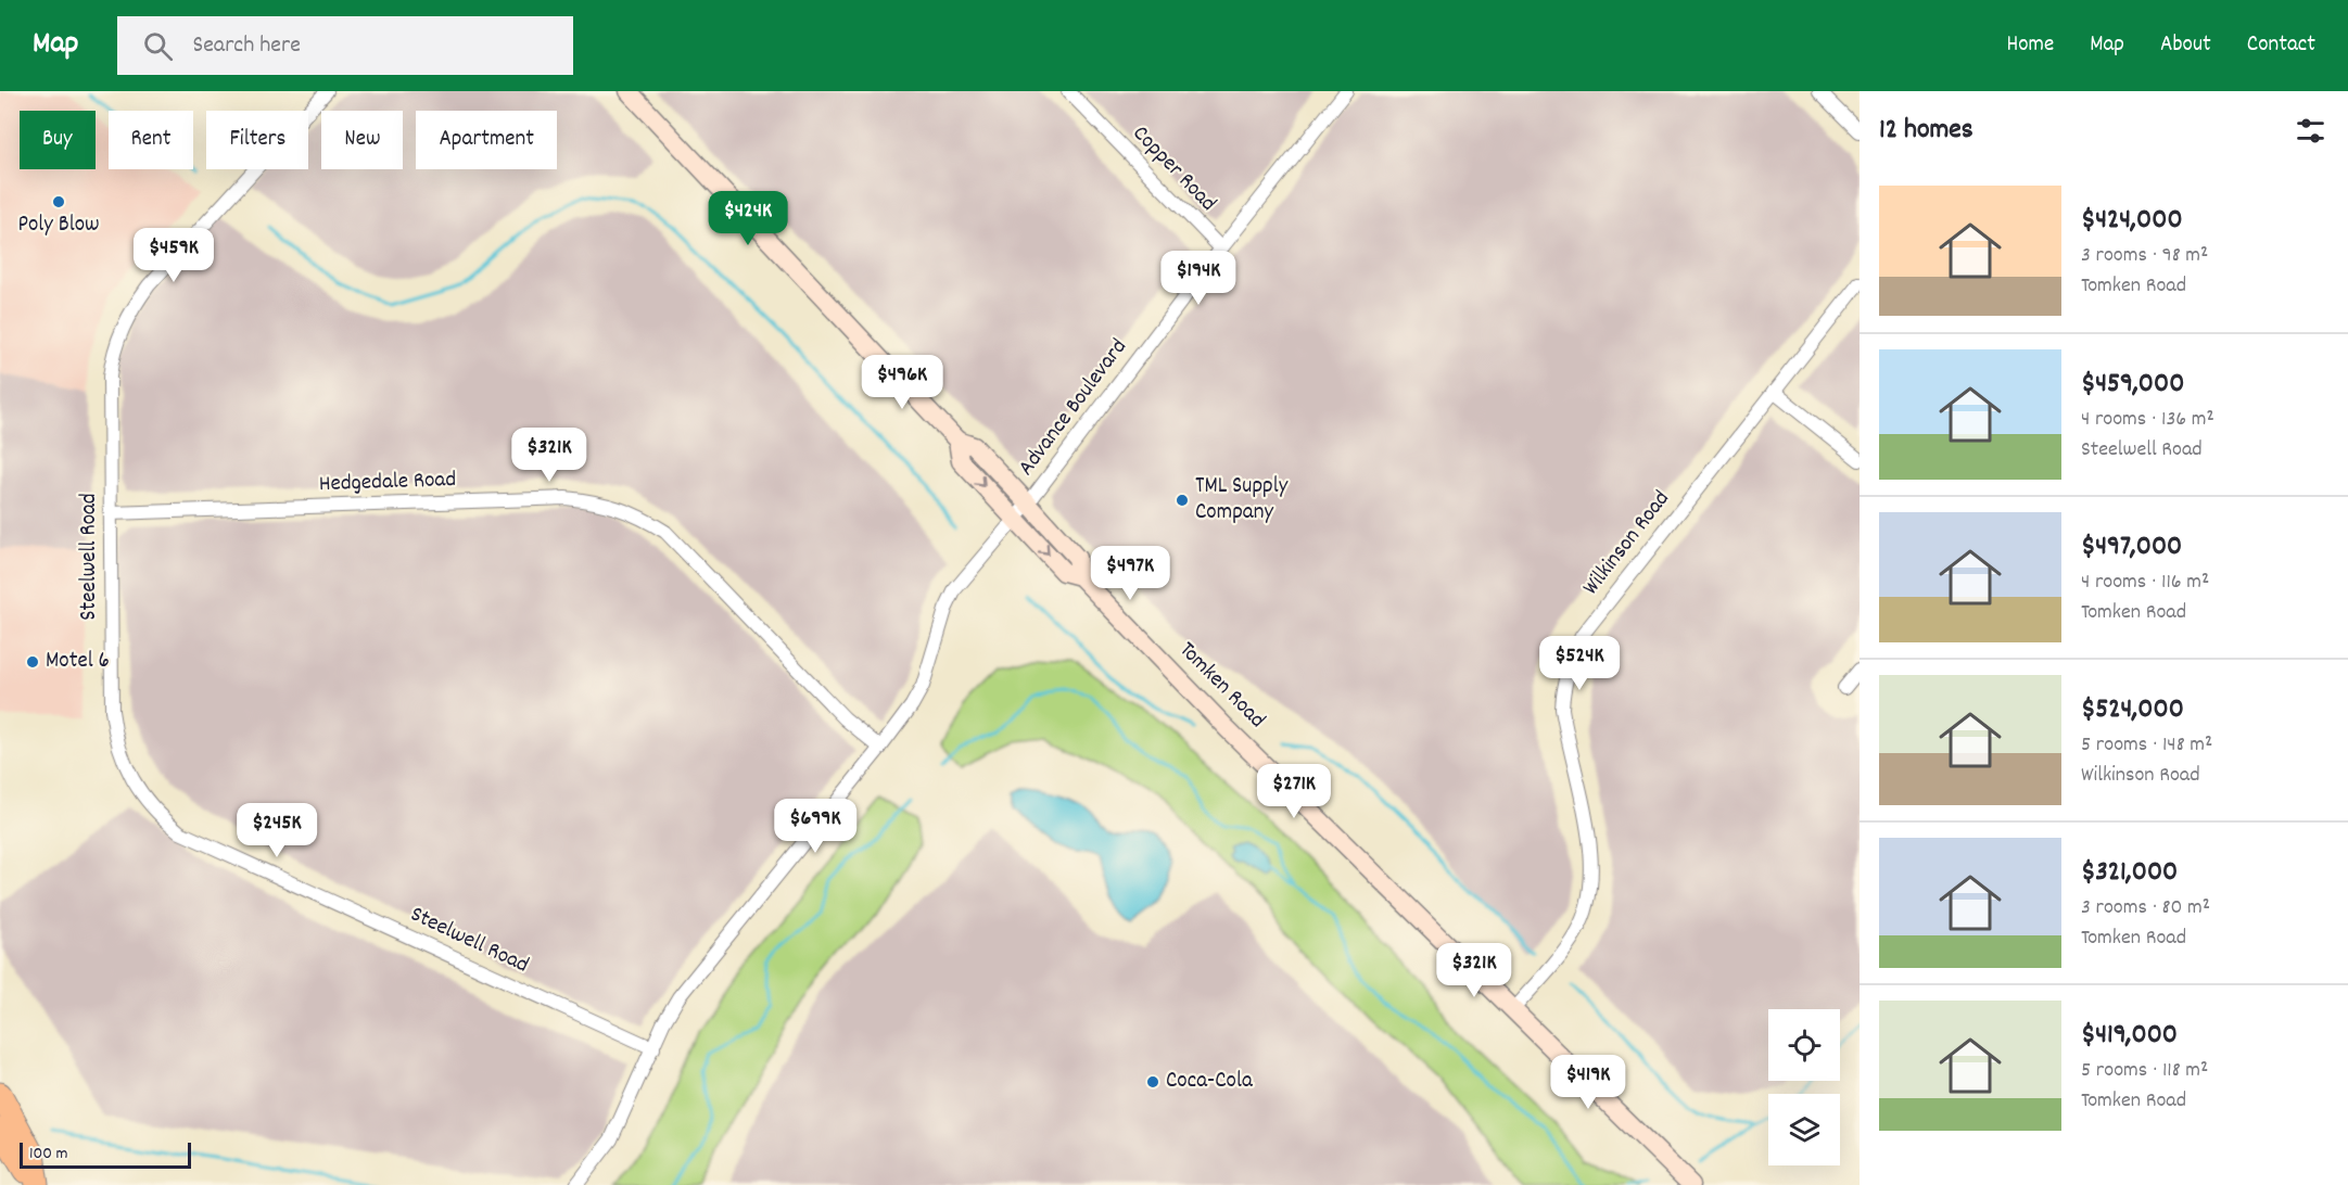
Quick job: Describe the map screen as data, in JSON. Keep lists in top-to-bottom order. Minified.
{"streets":{"main road":["Tomken Road"],"street":["Copper Road","Advance Boulevard","Hedgedale Road","Wilkinson Road","Steelwell Road"]},"crossings":[["Copper Road","Advance Boulevard"],["Advance Boulevard","Hedgedale Road"],["Advance Boulevard","Steelwell Road"],["Advance Boulevard","Tomken Road"],["Hedgedale Road","Steelwell Road"],["Wilkinson Road","Tomken Road"]],"places":["Poly Blow","TML Supply Company","Motel 6","Coca-Cola"],"scale_bar":"100 m","page":{"header":"Map","search":"Search here","nav":["Home","Map","About","Contact"],"heading":"12 homes","chip":["Buy","Rent","Filters","New","Apartment"],"list":[{"name":"$424,000","note":"3 rooms · 98 m² · Tomken Road"},{"name":"$459,000","note":"4 rooms · 136 m² · Steelwell Road"},{"name":"$497,000","note":"4 rooms · 116 m² · Tomken Road"},{"name":"$524,000","note":"5 rooms · 148 m² · Wilkinson Road"},{"name":"$321,000","note":"3 rooms · 80 m² · Tomken Road"},{"name":"$419,000","note":"5 rooms · 118 m² · Tomken Road"}],"price":["$424K","$459K","$194K","$496K","$321K","$497K","$524K","$271K","$699K","$245K","$321K","$419K"],"scale":"100 m"}}
